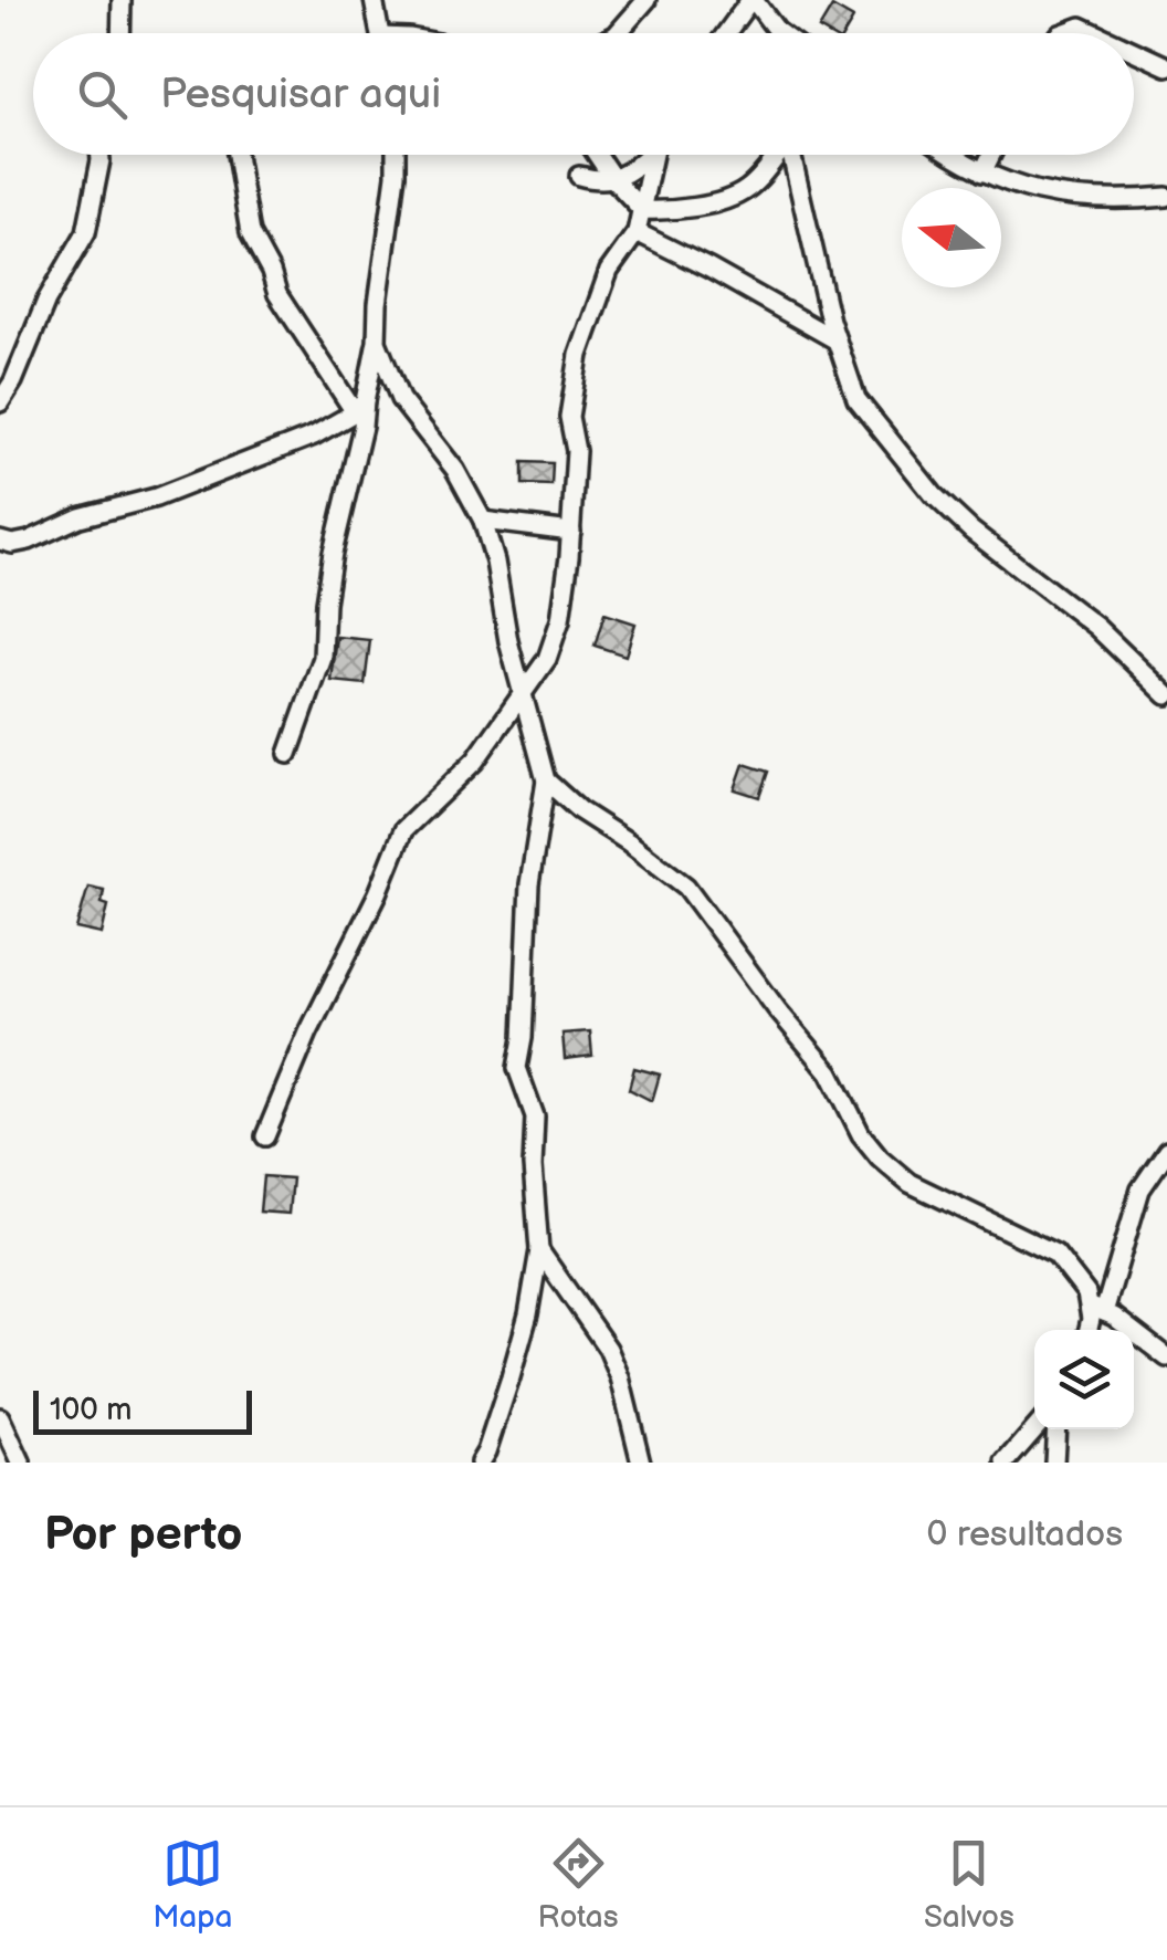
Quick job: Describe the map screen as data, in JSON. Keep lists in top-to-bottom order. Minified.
{"scale_bar":"100 m","north":"left","page":{"search":"Pesquisar aqui","scale":"100 m","heading":["Por perto","0 resultados"],"nav":["Mapa","Rotas","Salvos"]}}
